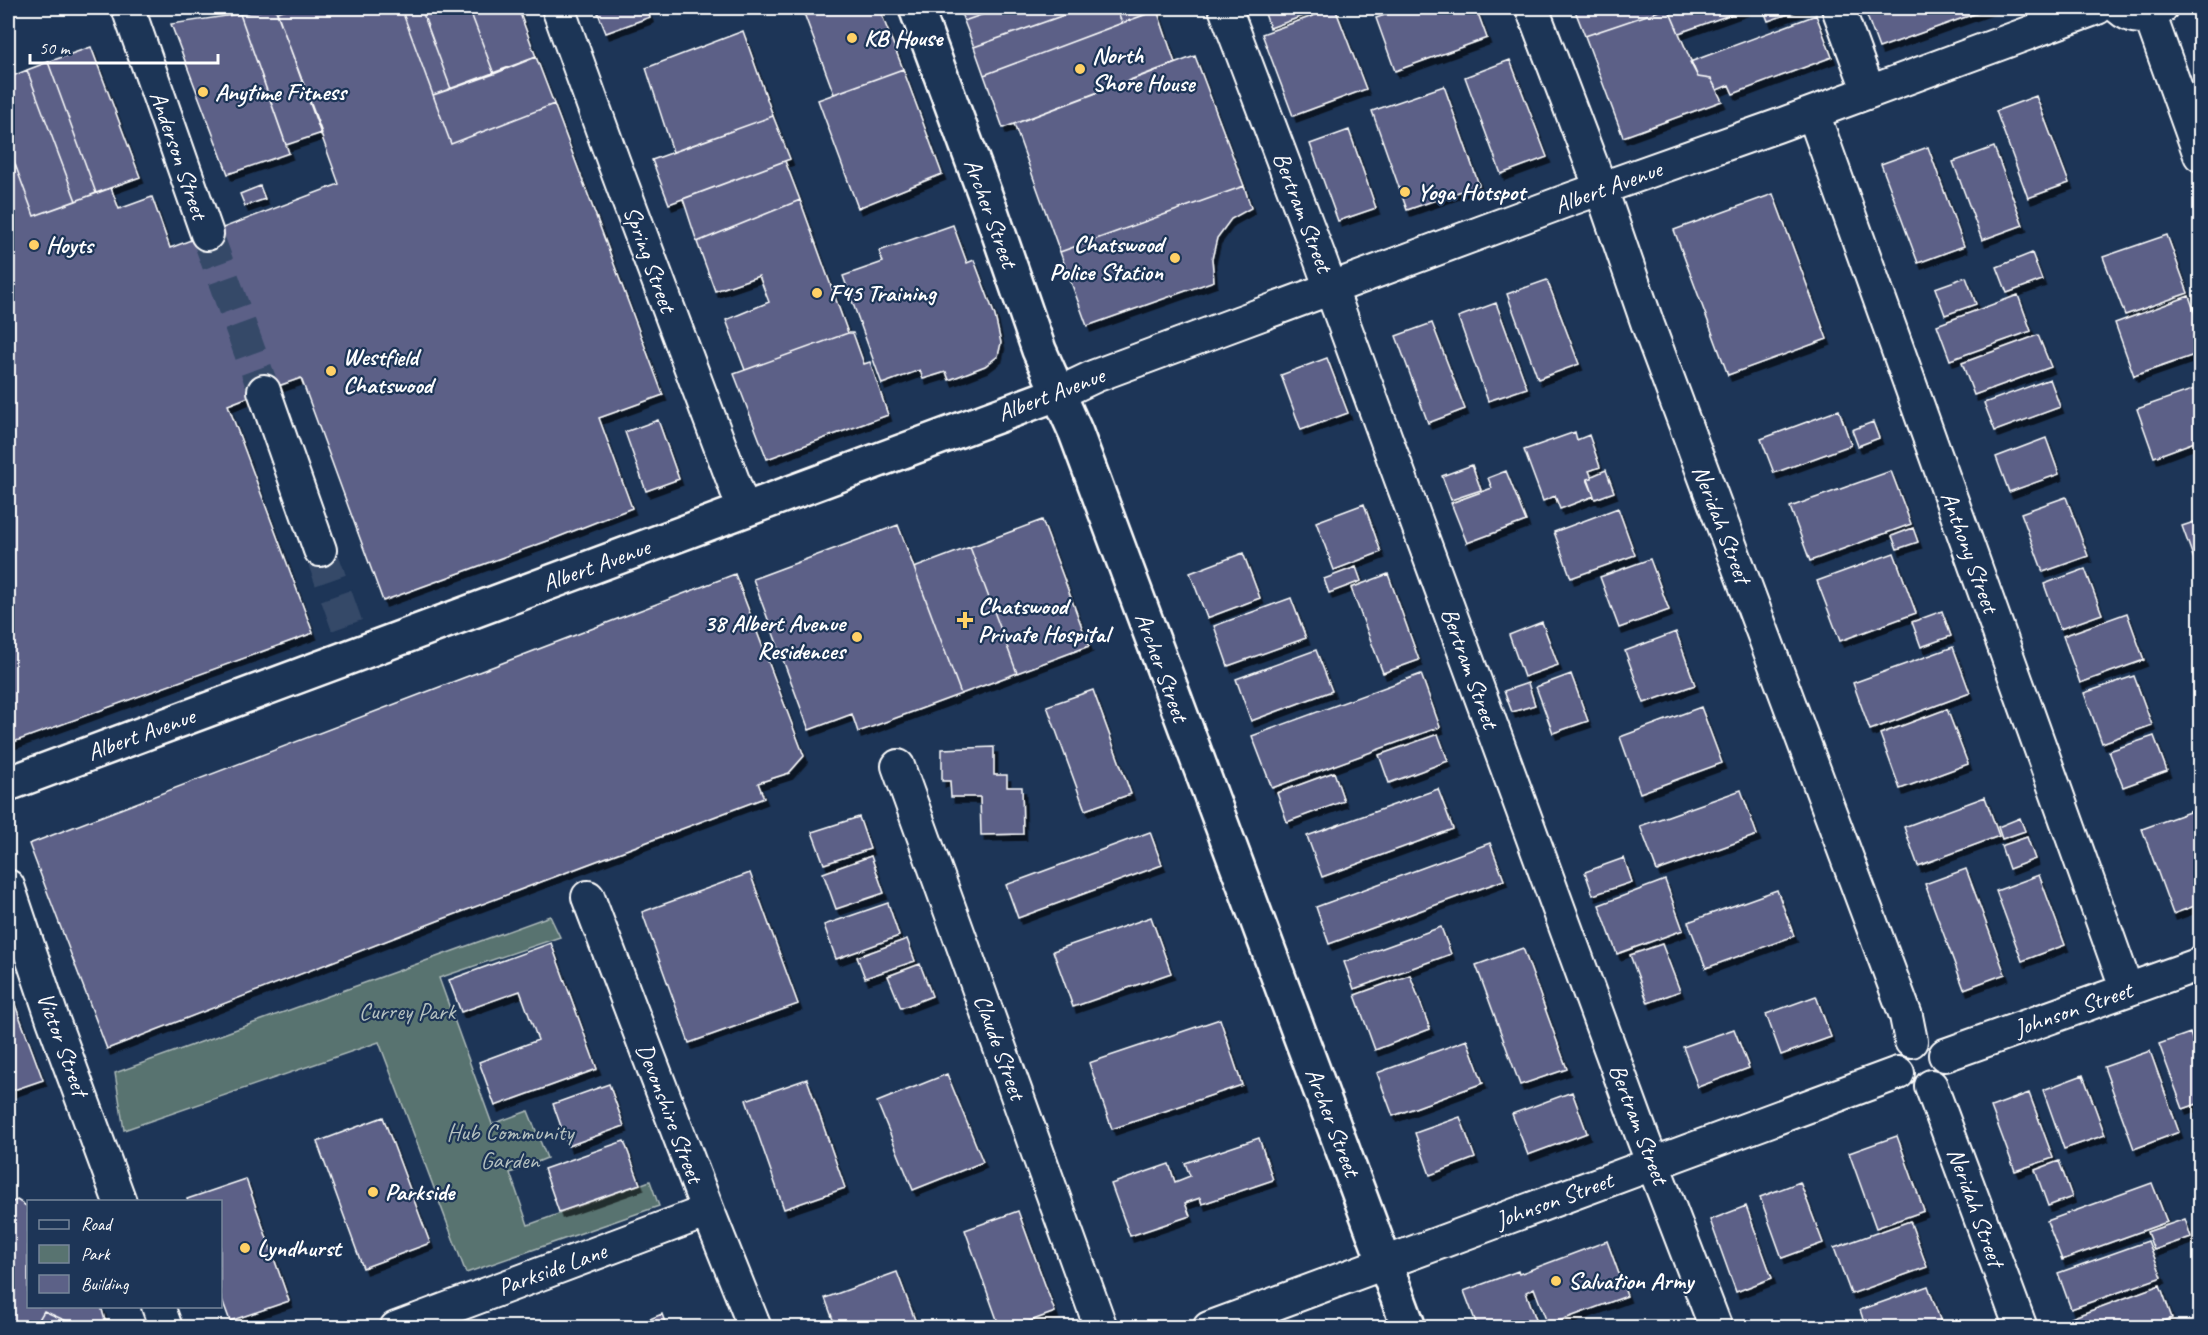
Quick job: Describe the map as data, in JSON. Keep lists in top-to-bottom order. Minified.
{"streets":{"main road":["Albert Avenue","Archer Street"],"street":["Anderson Street","Bertram Street","Spring Street","Neridah Street","Anthony Street","Johnson Street","Victor Street","Claude Street","Devonshire Street","Parkside Lane"]},"crossings":[["Albert Avenue","Bertram Street"],["Albert Avenue","Archer Street"],["Albert Avenue","Spring Street"],["Albert Avenue","Neridah Street"],["Albert Avenue","Anthony Street"],["Bertram Street","Johnson Street"],["Archer Street","Johnson Street"],["Neridah Street","Johnson Street"],["Anthony Street","Johnson Street"],["Devonshire Street","Parkside Lane"]],"parks":["Currey Park","Hub Community Garden"],"places":{"other":["KB House","North Shore House","Anytime Fitness","Yoga Hotspot","Hoyts","Chatswood Police Station","F45 Training","Westfield Chatswood","38 Albert Avenue Residences","Parkside","Lyndhurst","Salvation Army"],"health":["Chatswood Private Hospital"]},"legend":["Road","Park","Building"],"scale_bar":"50 m"}
